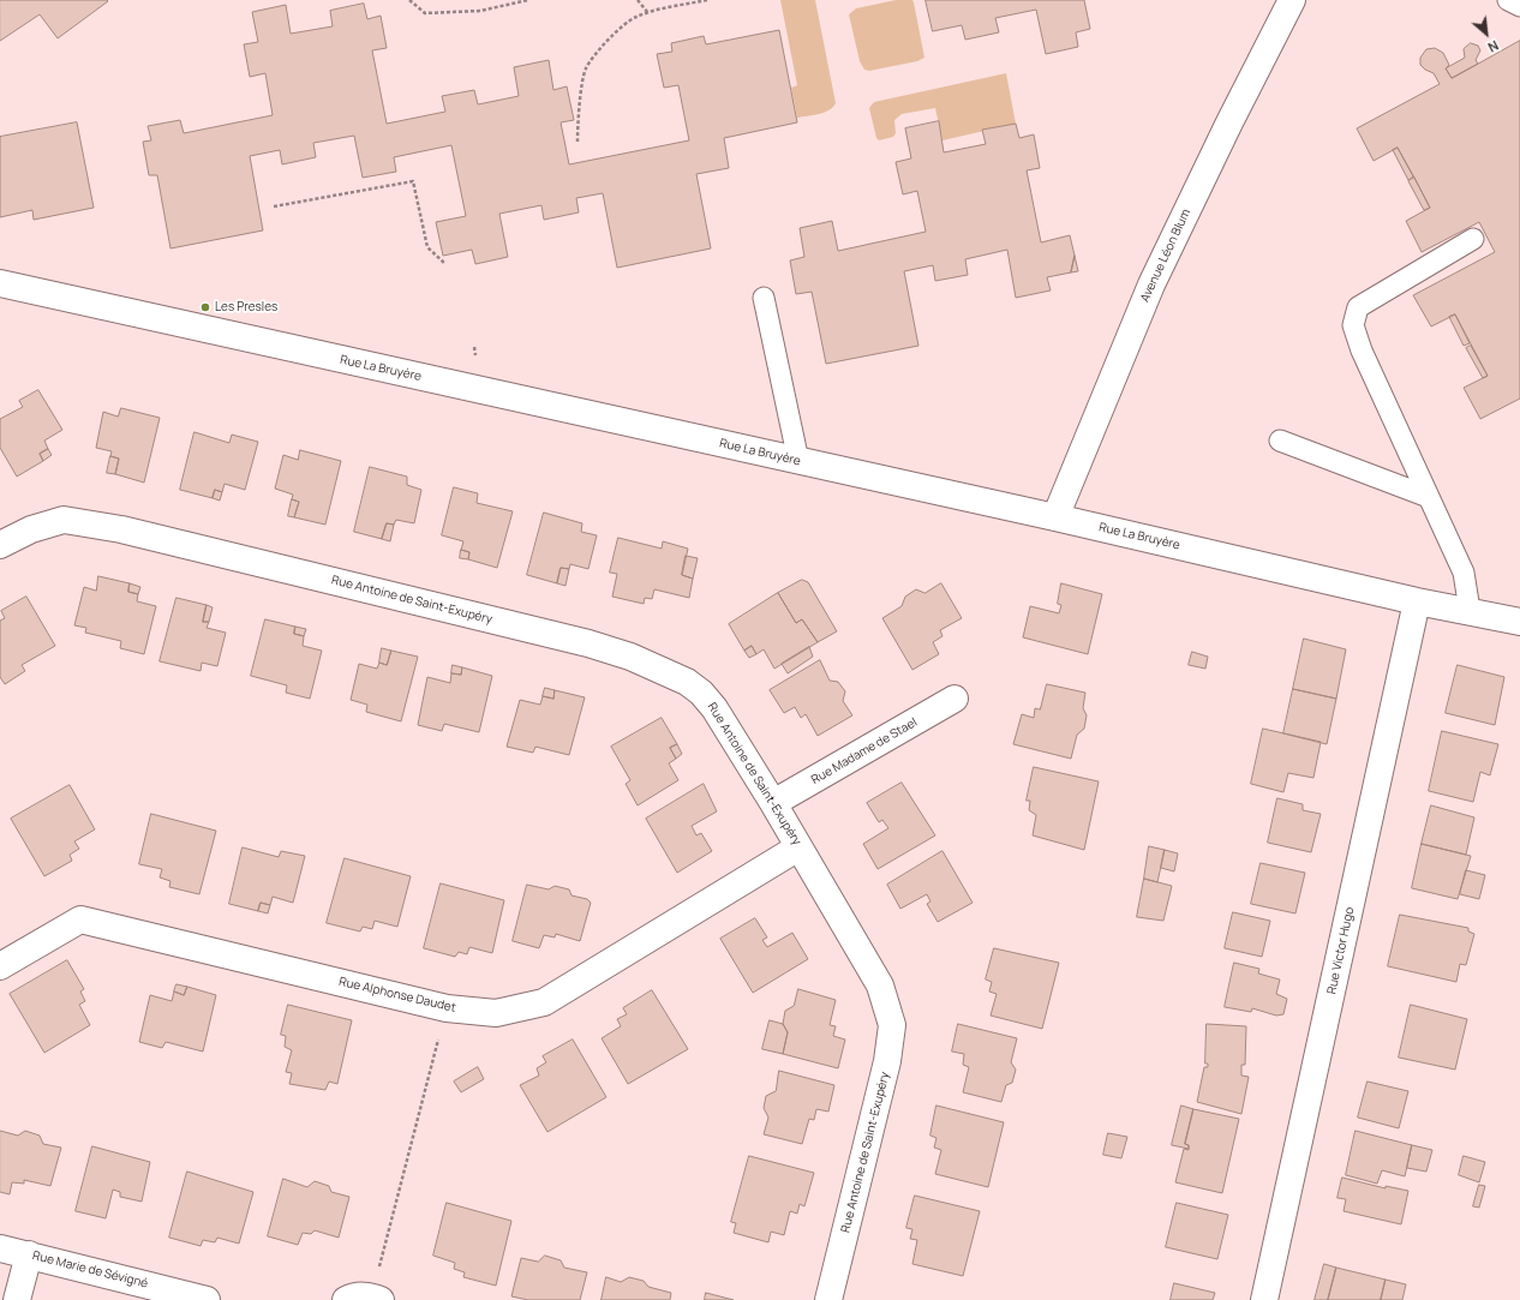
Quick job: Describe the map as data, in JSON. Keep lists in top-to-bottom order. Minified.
{"streets":{"street":["Avenue Léon Blum","Rue La Bruyère","Rue Antoine de Saint-Exupéry","Rue Madame de Stael","Rue Victor Hugo","Rue Alphonse Daudet","Rue Marie de Sévigné"]},"crossings":[["Avenue Léon Blum","Rue La Bruyère"],["Rue La Bruyère","Rue Victor Hugo"],["Rue Antoine de Saint-Exupéry","Rue Madame de Stael"],["Rue Antoine de Saint-Exupéry","Rue Alphonse Daudet"]],"places":["Les Presles"],"north":"bottom right"}
